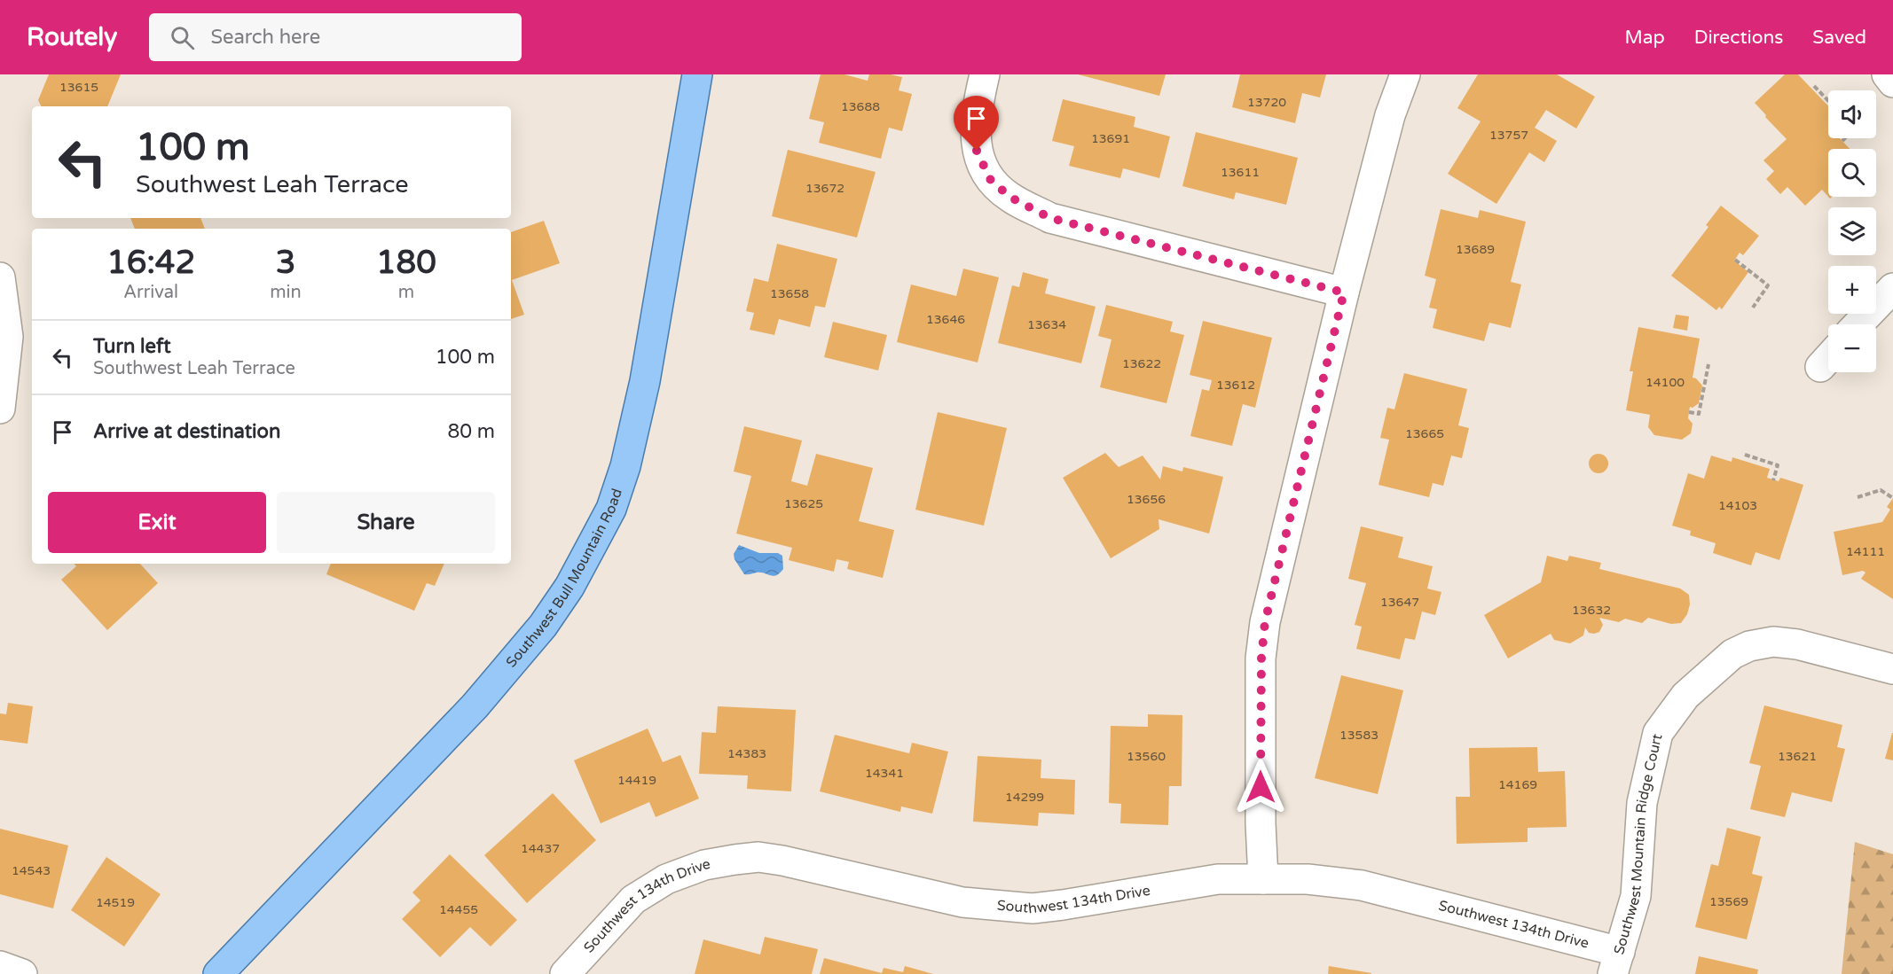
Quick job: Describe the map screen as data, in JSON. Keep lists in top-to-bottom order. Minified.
{"streets":{"main road":["Southwest Bull Mountain Road"],"street":["Southwest Mountain Ridge Court","Southwest 134th Drive"]},"crossings":[["Southwest Mountain Ridge Court","Southwest 134th Drive"]],"house_numbers":["13615","13720","13688","13757","13691","13611","13672","13689","13658","13646","13634","13622","14100","13612","13665","13656","13625","14103","14111","13647","13632","13583","14383","13560","13621","14341","14419","14169","14299","14437","14543","13569","14519","14455"],"page":{"header":"Routely","search":"Search here","nav":["Map","Directions","Saved"],"map_buttons":["+","−"],"turn":["100 m","Southwest Leah Terrace"],"eta":["16:42","Arrival","3","min","180","m"],"list":[{"name":"Turn left","note":"Southwest Leah Terrace","value":"100 m"},{"name":"Arrive at destination","value":"80 m"}],"buttons":["Exit","Share"]}}
